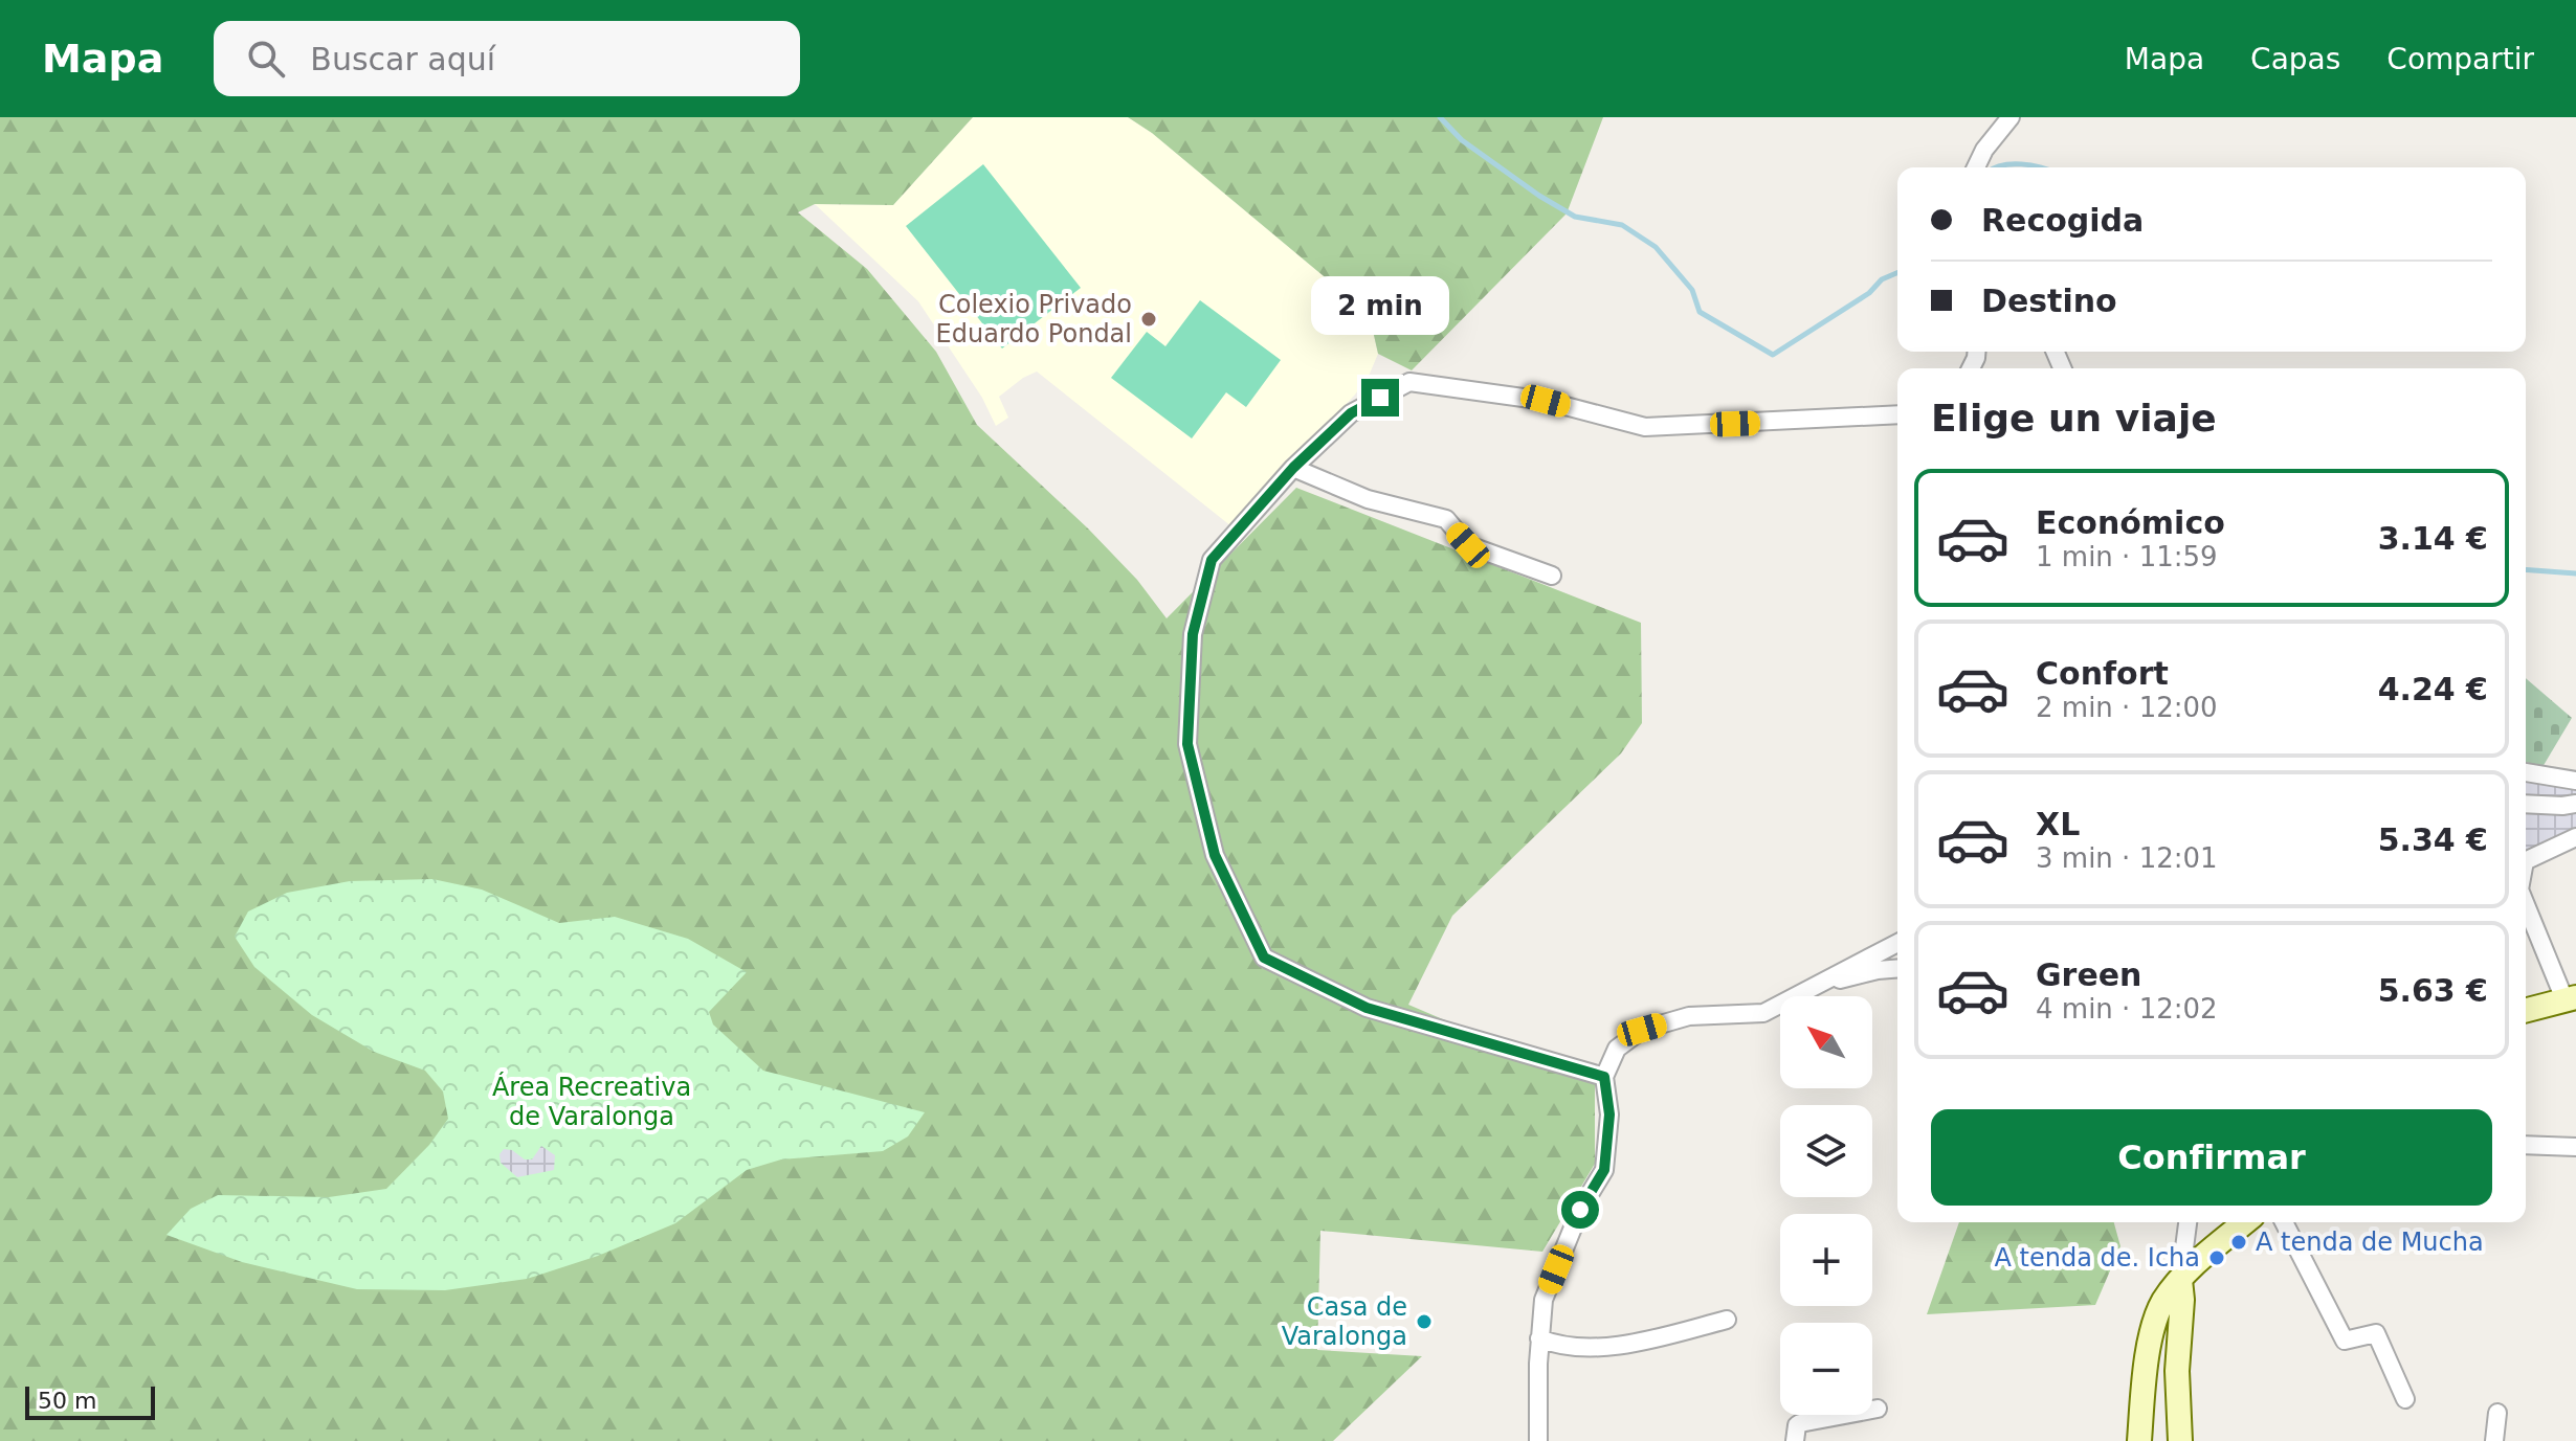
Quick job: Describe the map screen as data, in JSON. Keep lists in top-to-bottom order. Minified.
{"parks":["Área Recreativa de Varalonga"],"places":["Colexio Privado Eduardo Pondal","A tenda de Mucha","A tenda de. Icha","Casa de Varalonga"],"scale_bar":"50 m","north":"top left","page":{"header":"Mapa","search":"Buscar aquí","nav":["Mapa","Capas","Compartir"],"banner":["Recogida","Destino"],"bubble":"2 min","heading":"Elige un viaje","list":[{"name":"Económico","note":"1 min · 11:59","value":"3.14 €"},{"name":"Confort","note":"2 min · 12:00","value":"4.24 €"},{"name":"XL","note":"3 min · 12:01","value":"5.34 €"},{"name":"Green","note":"4 min · 12:02","value":"5.63 €"}],"map_buttons":["+","−"],"buttons":"Confirmar","scale":"50 m"}}
